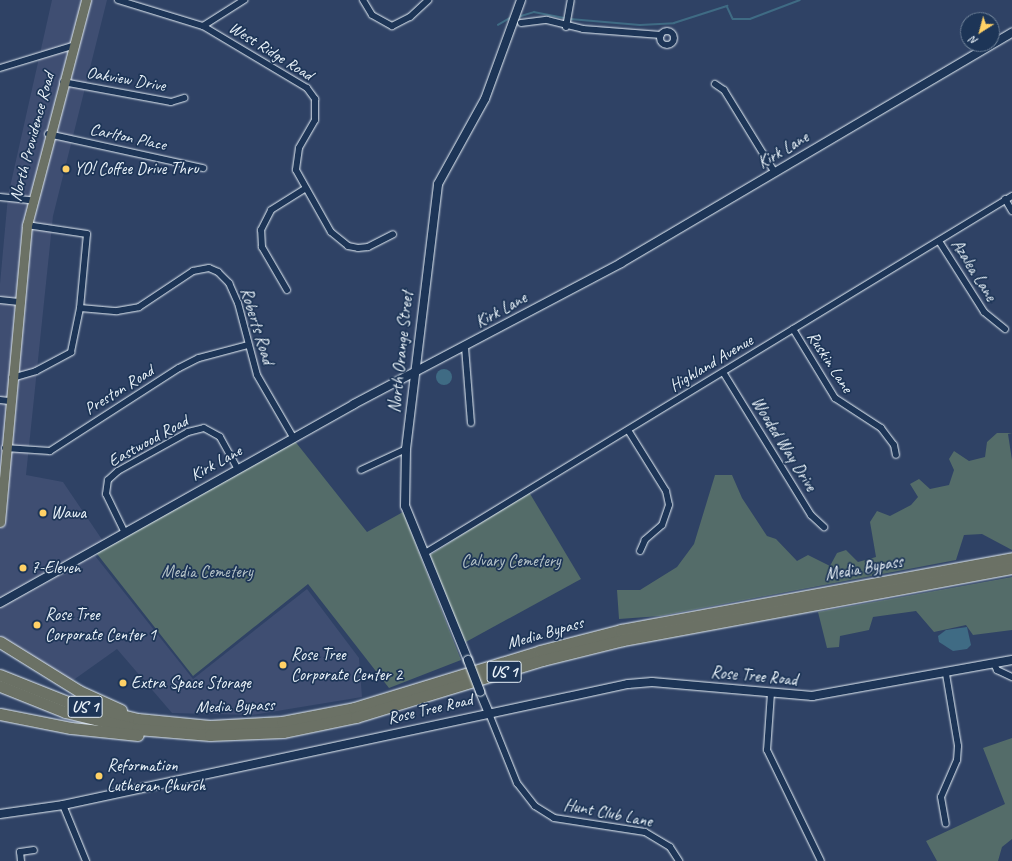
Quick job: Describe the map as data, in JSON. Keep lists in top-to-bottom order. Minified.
{"streets":{"highway":["Media Bypass","US 1"],"main road":["North Providence Road"],"street":["West Ridge Road","Oakview Drive","Carlton Place","Kirk Lane","Azalea Lane","Roberts Road","North Orange Street","Ruskin Lane","Highland Avenue","Preston Road","Eastwood Road","Wooded Way Drive","Rose Tree Road","Hunt Club Lane"]},"crossings":[["Oakview Drive","North Providence Road"],["North Providence Road","Carlton Place"],["North Providence Road","Preston Road"],["Kirk Lane","Roberts Road"],["Kirk Lane","North Orange Street"],["Kirk Lane","Eastwood Road"],["Azalea Lane","Highland Avenue"],["Roberts Road","Preston Road"],["North Orange Street","Highland Avenue"],["North Orange Street","Rose Tree Road"],["North Orange Street","Hunt Club Lane"],["Ruskin Lane","Highland Avenue"],["Highland Avenue","Wooded Way Drive"],["Rose Tree Road","Hunt Club Lane"]],"parks":["Calvary Cemetery","Media Cemetery"],"places":["YO! Coffee Drive Thru","Wawa","7-Eleven","Rose Tree Corporate Center 1","Rose Tree Corporate Center 2","Extra Space Storage","Reformation Lutheran Church"],"north":"bottom left"}
